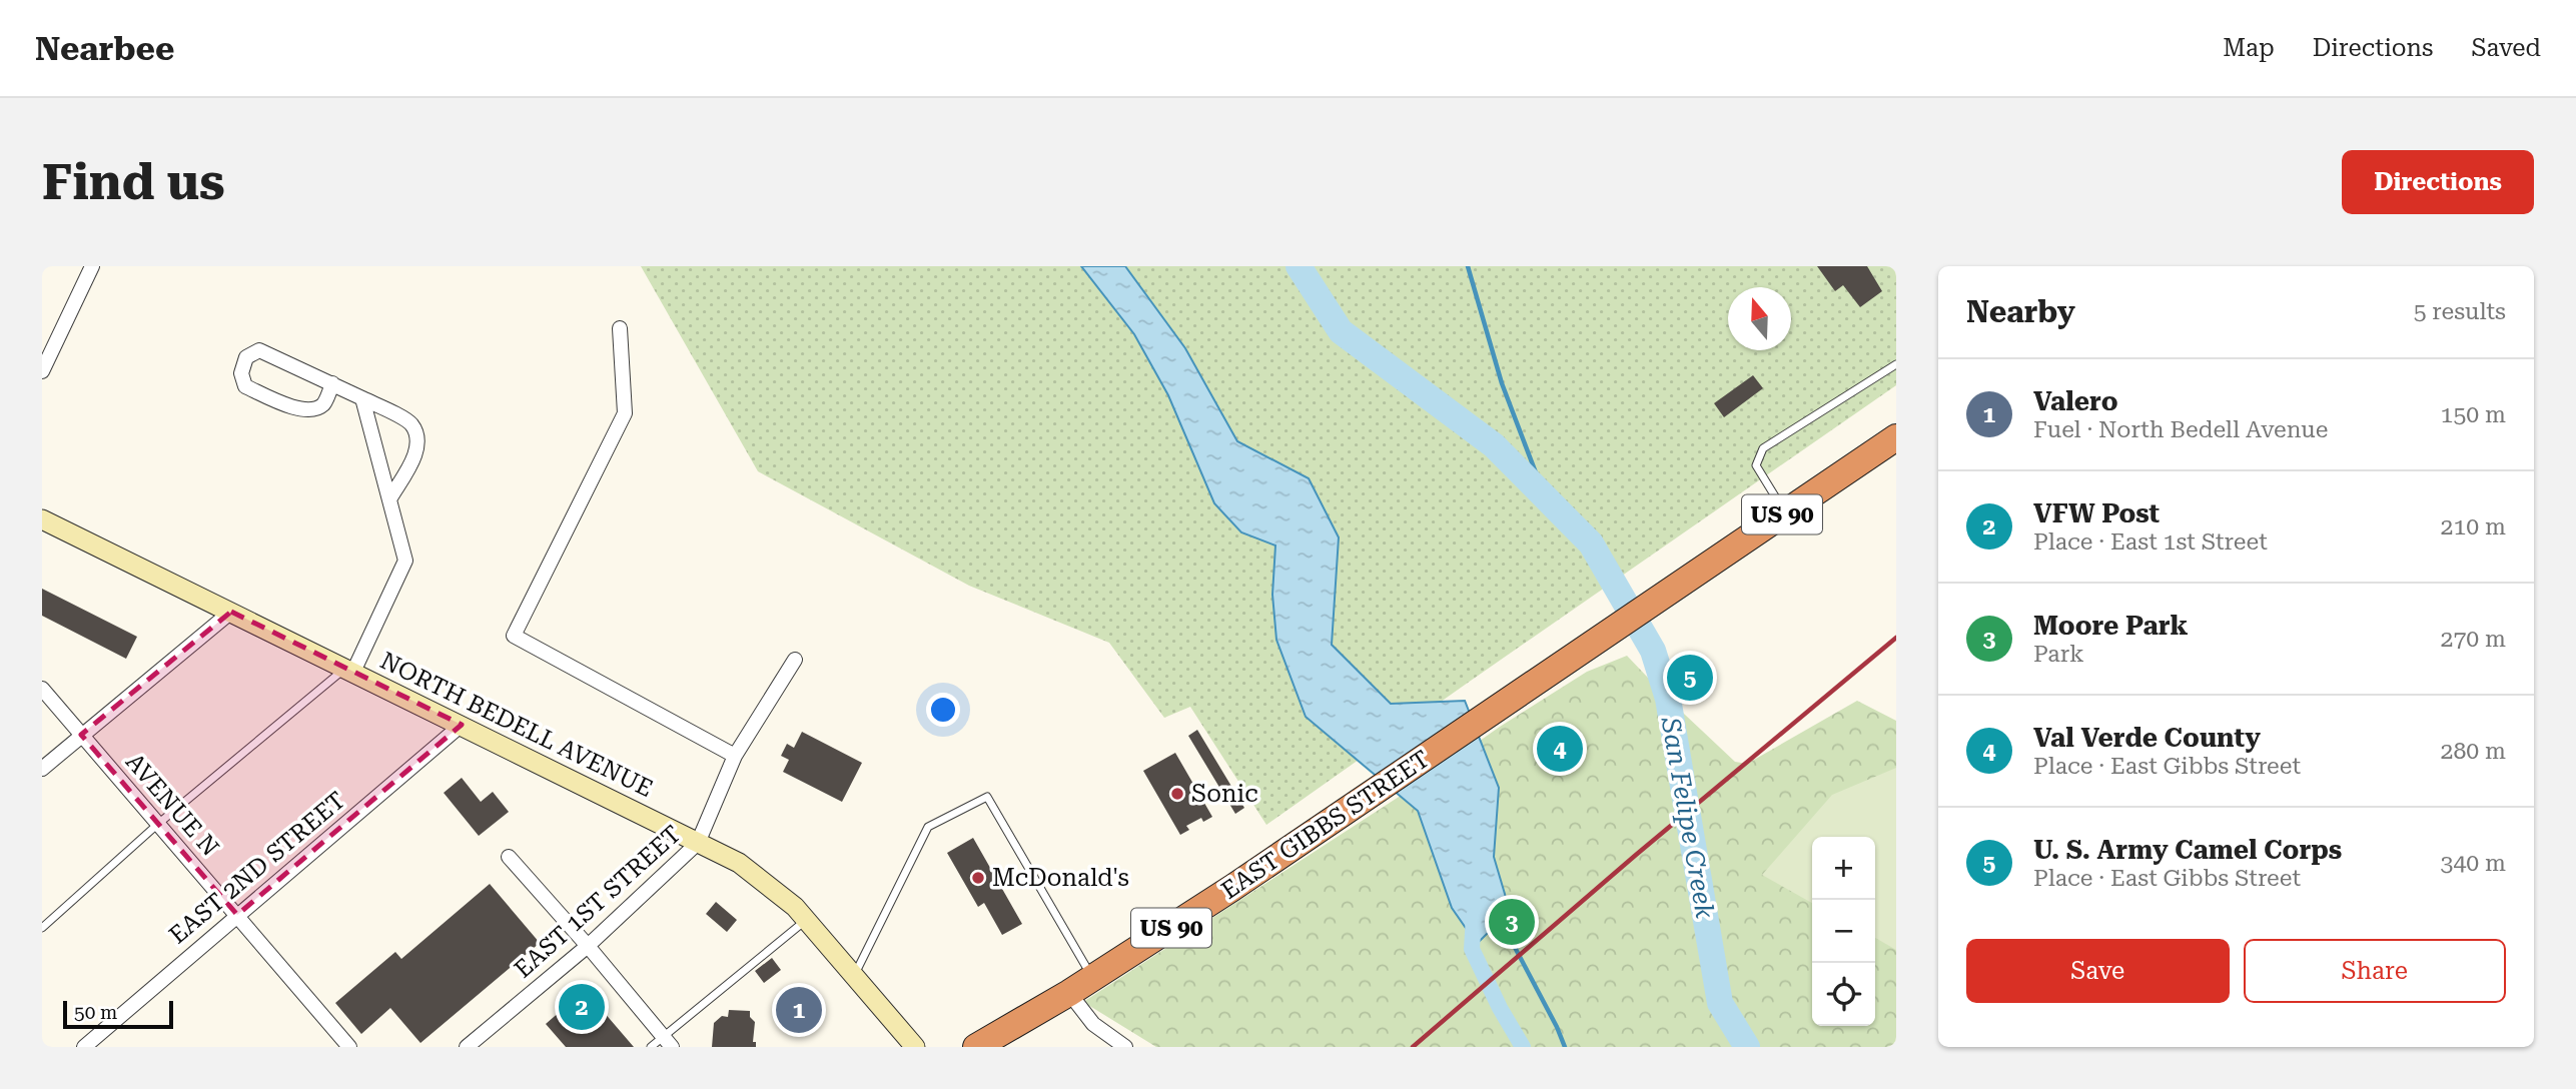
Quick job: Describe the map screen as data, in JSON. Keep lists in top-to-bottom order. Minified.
{"streets":{"highway":["US 90","EAST GIBBS STREET"],"main road":["NORTH BEDELL AVENUE"],"street":["AVENUE N","EAST 2ND STREET","EAST 1ST STREET"]},"crossings":[["US 90","EAST GIBBS STREET"],["NORTH BEDELL AVENUE","EAST 2ND STREET"],["NORTH BEDELL AVENUE","EAST 1ST STREET"],["AVENUE N","EAST 2ND STREET"]],"water":["San Felipe Creek"],"places":["Sonic","McDonald's"],"scale_bar":"50 m","north":"top","page":{"header":"Nearbee","nav":["Map","Directions","Saved"],"buttons":["Directions",["Save","Share"]],"title":"Find us","heading":["Nearby","5 results"],"list":[{"mark":"1","name":"Valero","note":"Fuel · North Bedell Avenue","value":"150 m"},{"mark":"2","name":"VFW Post","note":"Place · East 1st Street","value":"210 m"},{"mark":"3","name":"Moore Park","note":"Park","value":"270 m"},{"mark":"4","name":"Val Verde County","note":"Place · East Gibbs Street","value":"280 m"},{"mark":"5","name":"U. S. Army Camel Corps","note":"Place · East Gibbs Street","value":"340 m"}],"pins":["5","4","3","2","1"],"map_buttons":["+","−"],"scale":"50 m"}}
